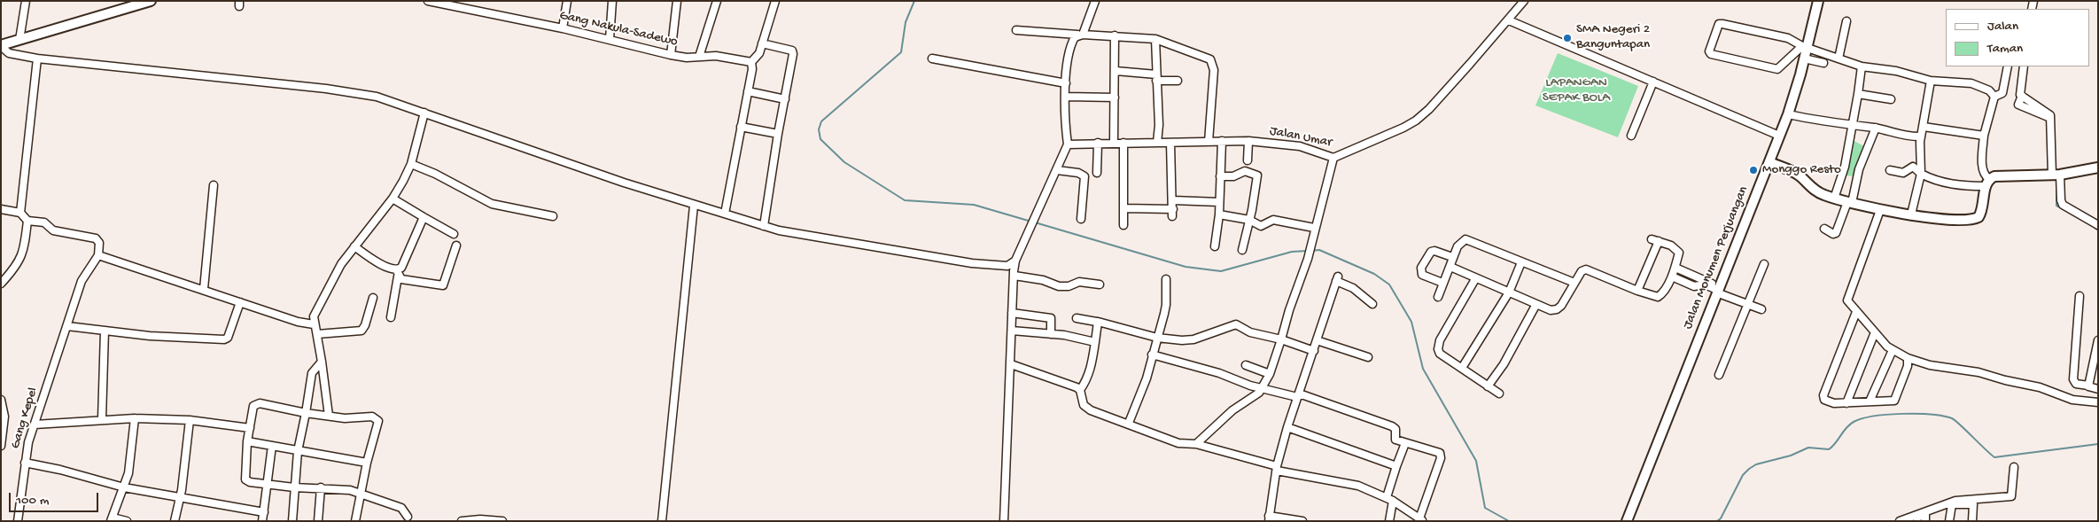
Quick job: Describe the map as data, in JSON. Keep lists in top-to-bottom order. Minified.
{"streets":{"street":["Gang Nakula-Sadewo","Jalan Umar","Jalan Monumen Perjuangan","Gang Kepel"]},"parks":["LAPANGAN SEPAK BOLA"],"places":["SMA Negeri 2 Banguntapan","Monggo Resto"],"legend":["Jalan","Taman"],"scale_bar":"100 m"}
